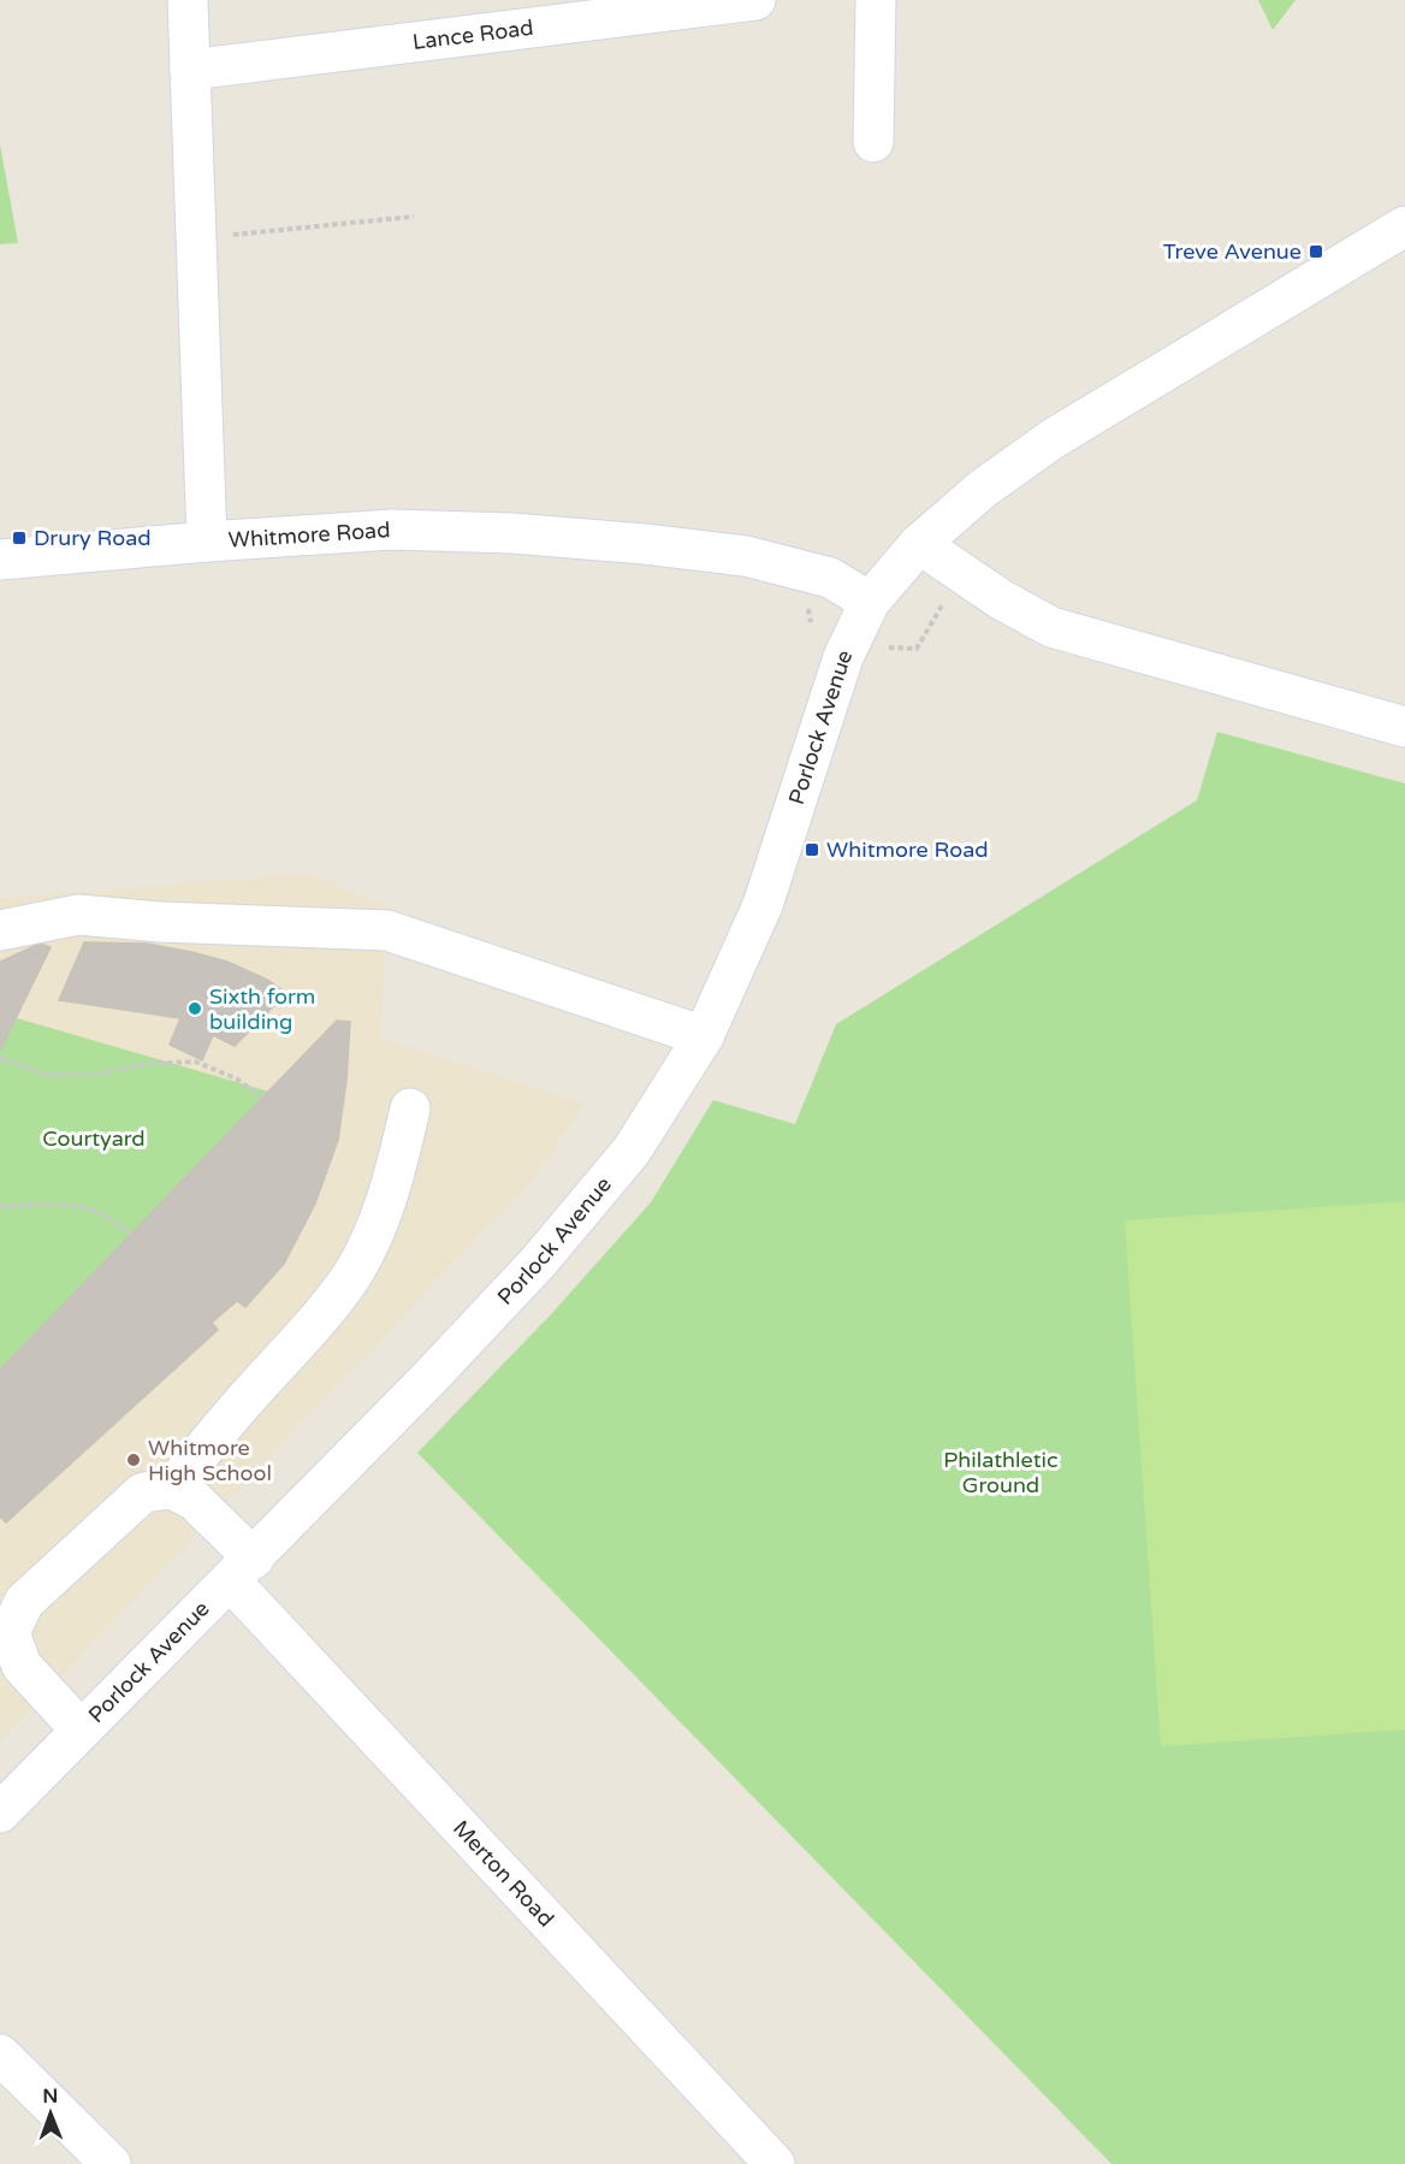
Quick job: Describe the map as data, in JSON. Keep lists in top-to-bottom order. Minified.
{"streets":{"street":["Lance Road","Whitmore Road","Porlock Avenue","Merton Road"]},"crossings":[["Whitmore Road","Porlock Avenue"],["Porlock Avenue","Merton Road"]],"parks":["Courtyard","Philathletic Ground"],"places":{"transit":["Treve Avenue","Drury Road","Whitmore Road"],"other":["Sixth form building","Whitmore High School"]},"north":"top"}
